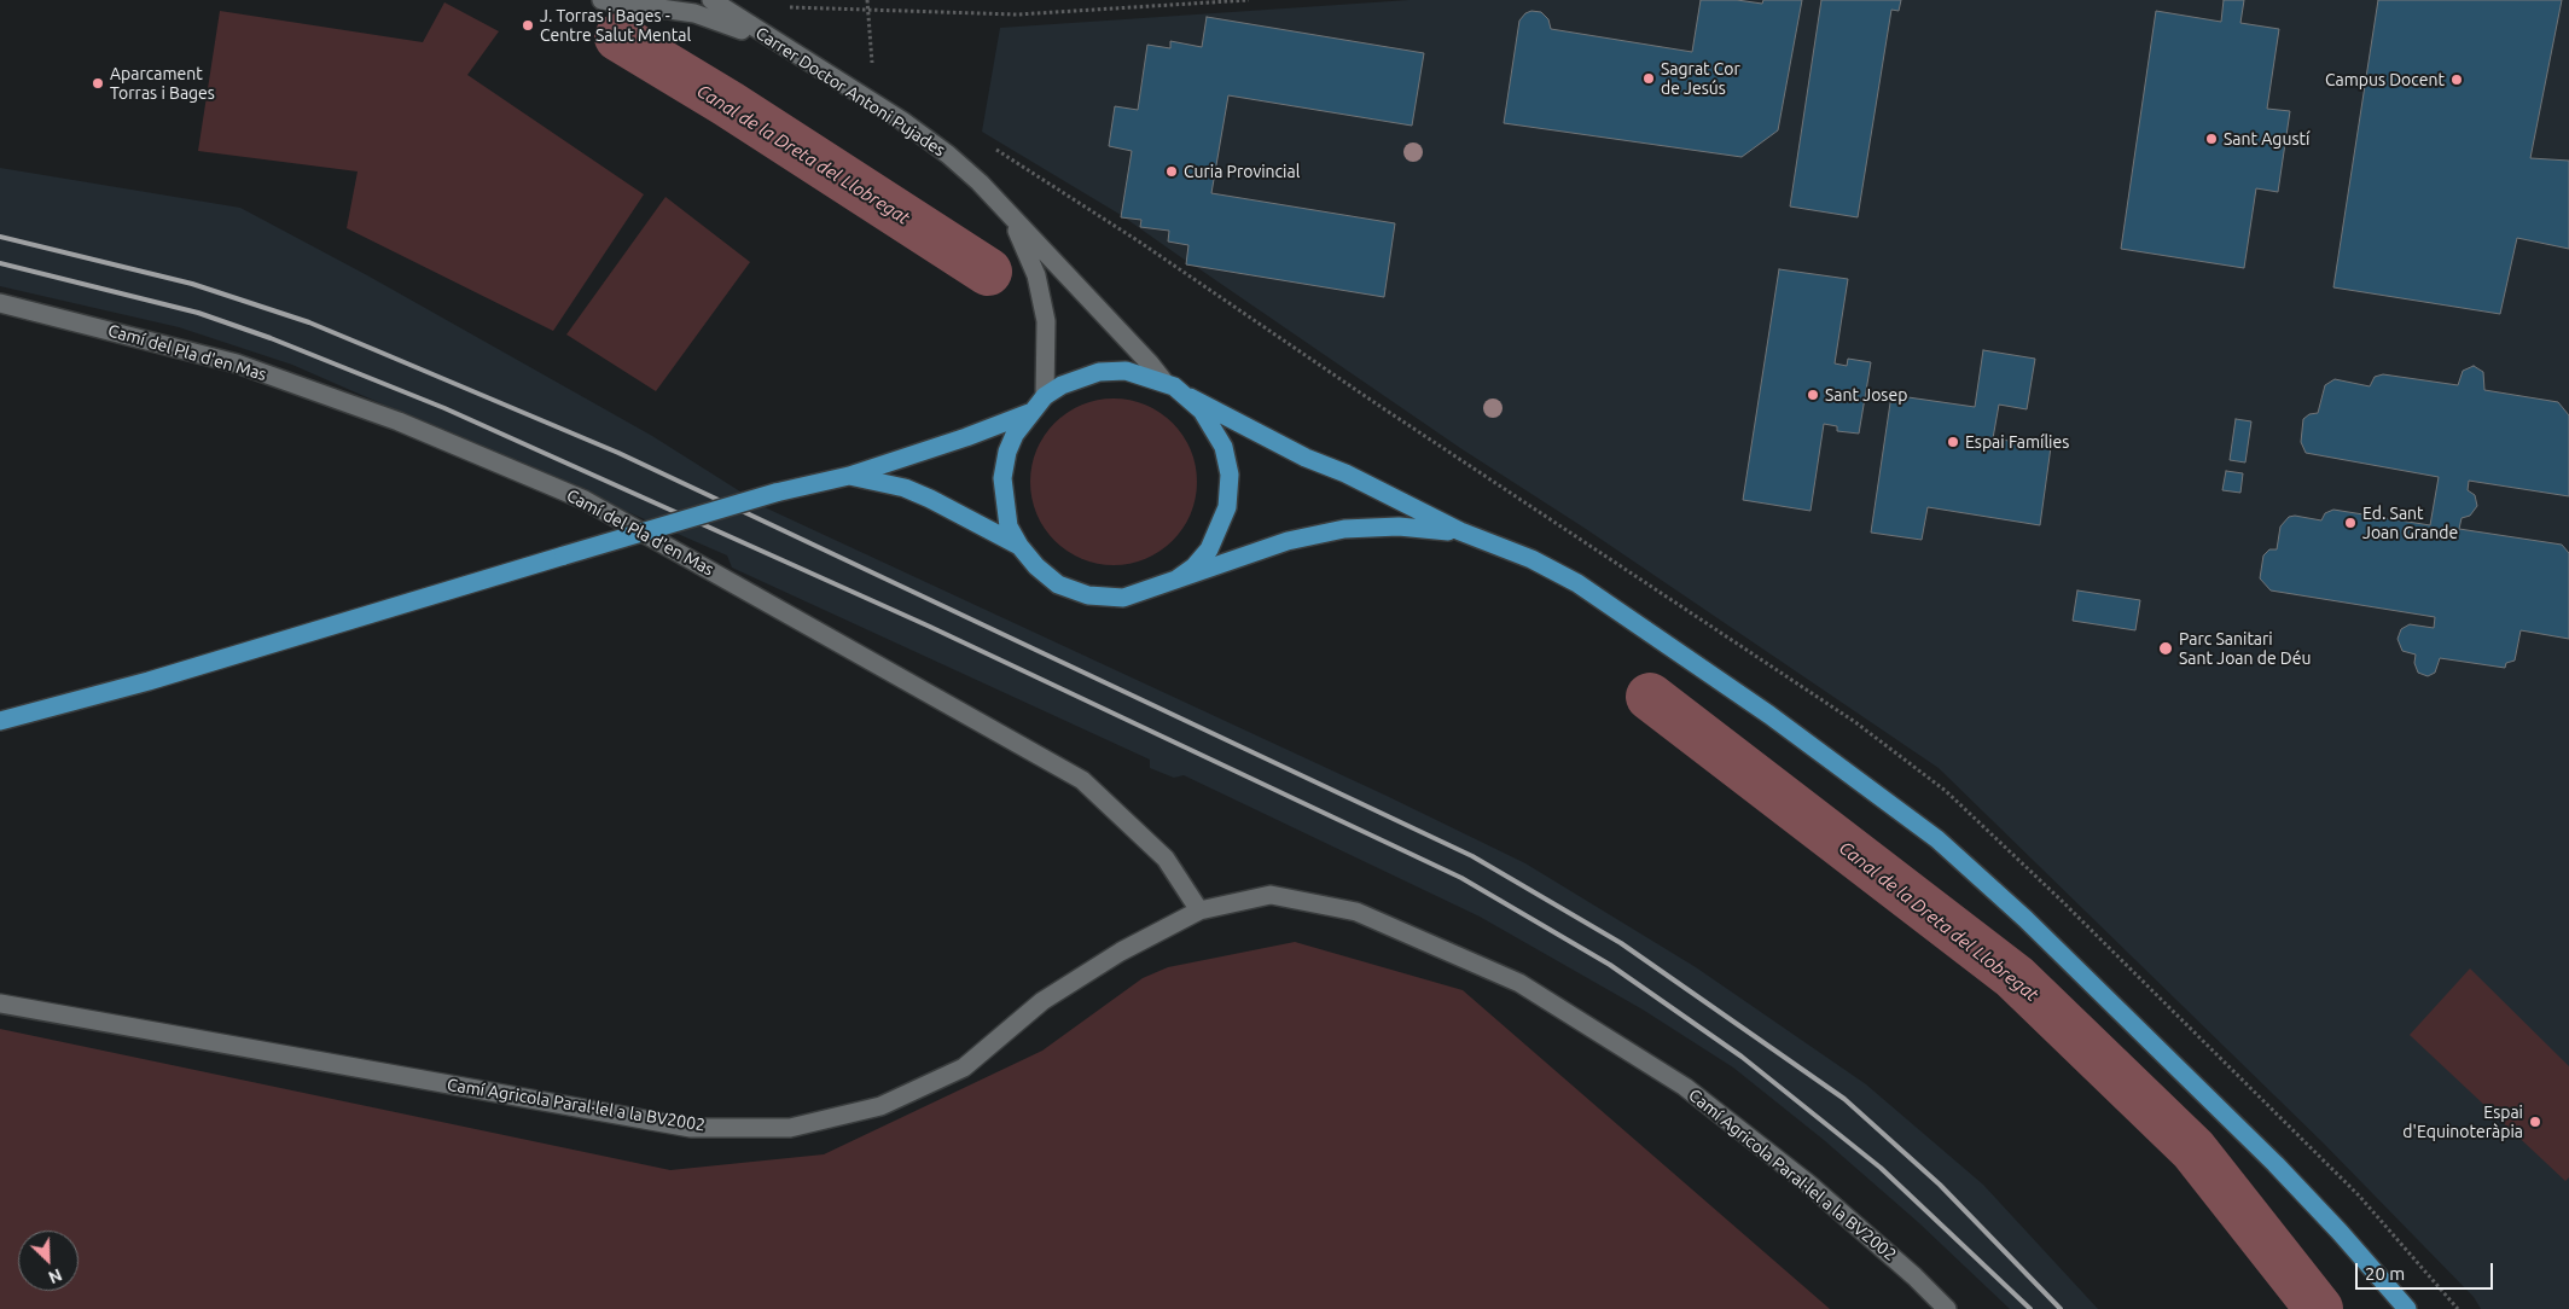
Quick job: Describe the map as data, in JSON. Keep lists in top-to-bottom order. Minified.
{"streets":{"street":["Carrer Doctor Antoni Pujades","Camí del Pla d'en Mas","Camí Agricola Paral·lel a la BV2002"]},"crossings":[["Camí del Pla d'en Mas","Camí Agricola Paral·lel a la BV2002"]],"water":["Canal de la Dreta del Llobregat"],"places":["J. Torras i Bages - Centre Salut Mental","Sagrat Cor de Jesús","Campus Docent","Aparcament Torras i Bages","Sant Agustí","Curia Provincial","Sant Josep","Espai Famílies","Ed. Sant Joan Grande","Parc Sanitari Sant Joan de Déu","Espai d'Equinoteràpia"],"scale_bar":"20 m","north":"bottom right"}
